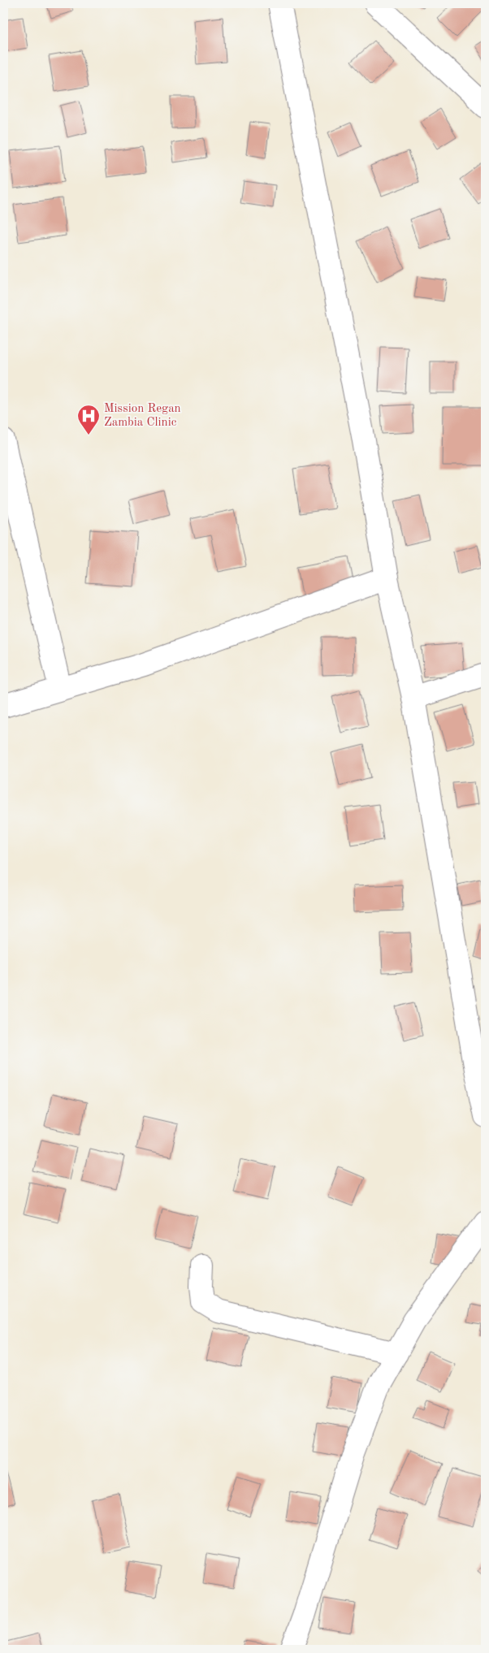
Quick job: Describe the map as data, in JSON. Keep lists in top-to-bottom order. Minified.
{"places":{"hospital":["Mission Regan Zambia Clinic"]}}
